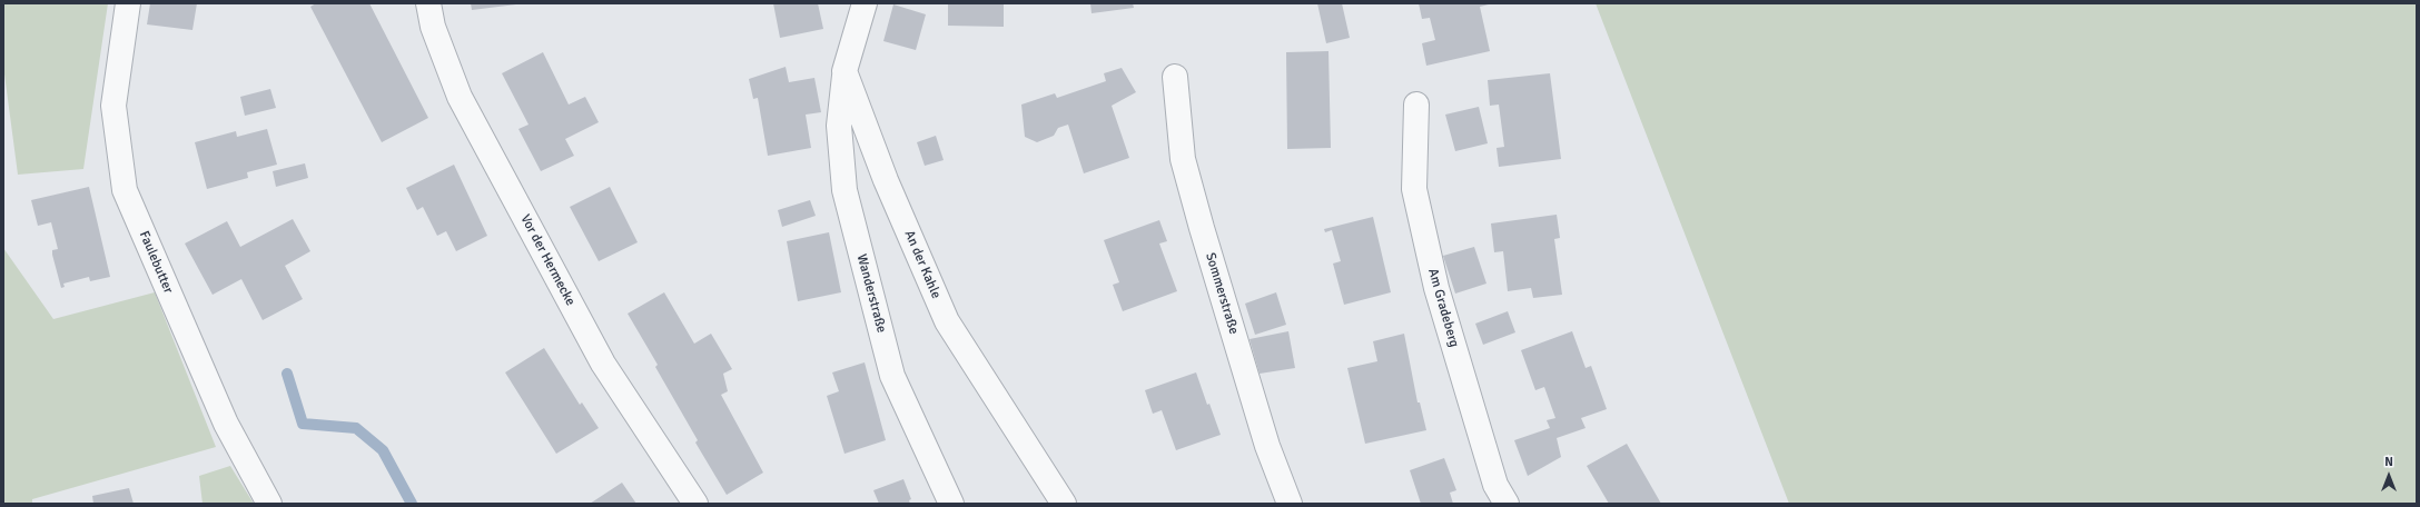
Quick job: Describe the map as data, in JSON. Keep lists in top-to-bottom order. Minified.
{"streets":{"street":["Vor der Hermecke","Faulebutter","An der Kahle","Wanderstraße","Sommerstraße","Am Gradeberg"]},"crossings":[["An der Kahle","Wanderstraße"]],"north":"top"}
